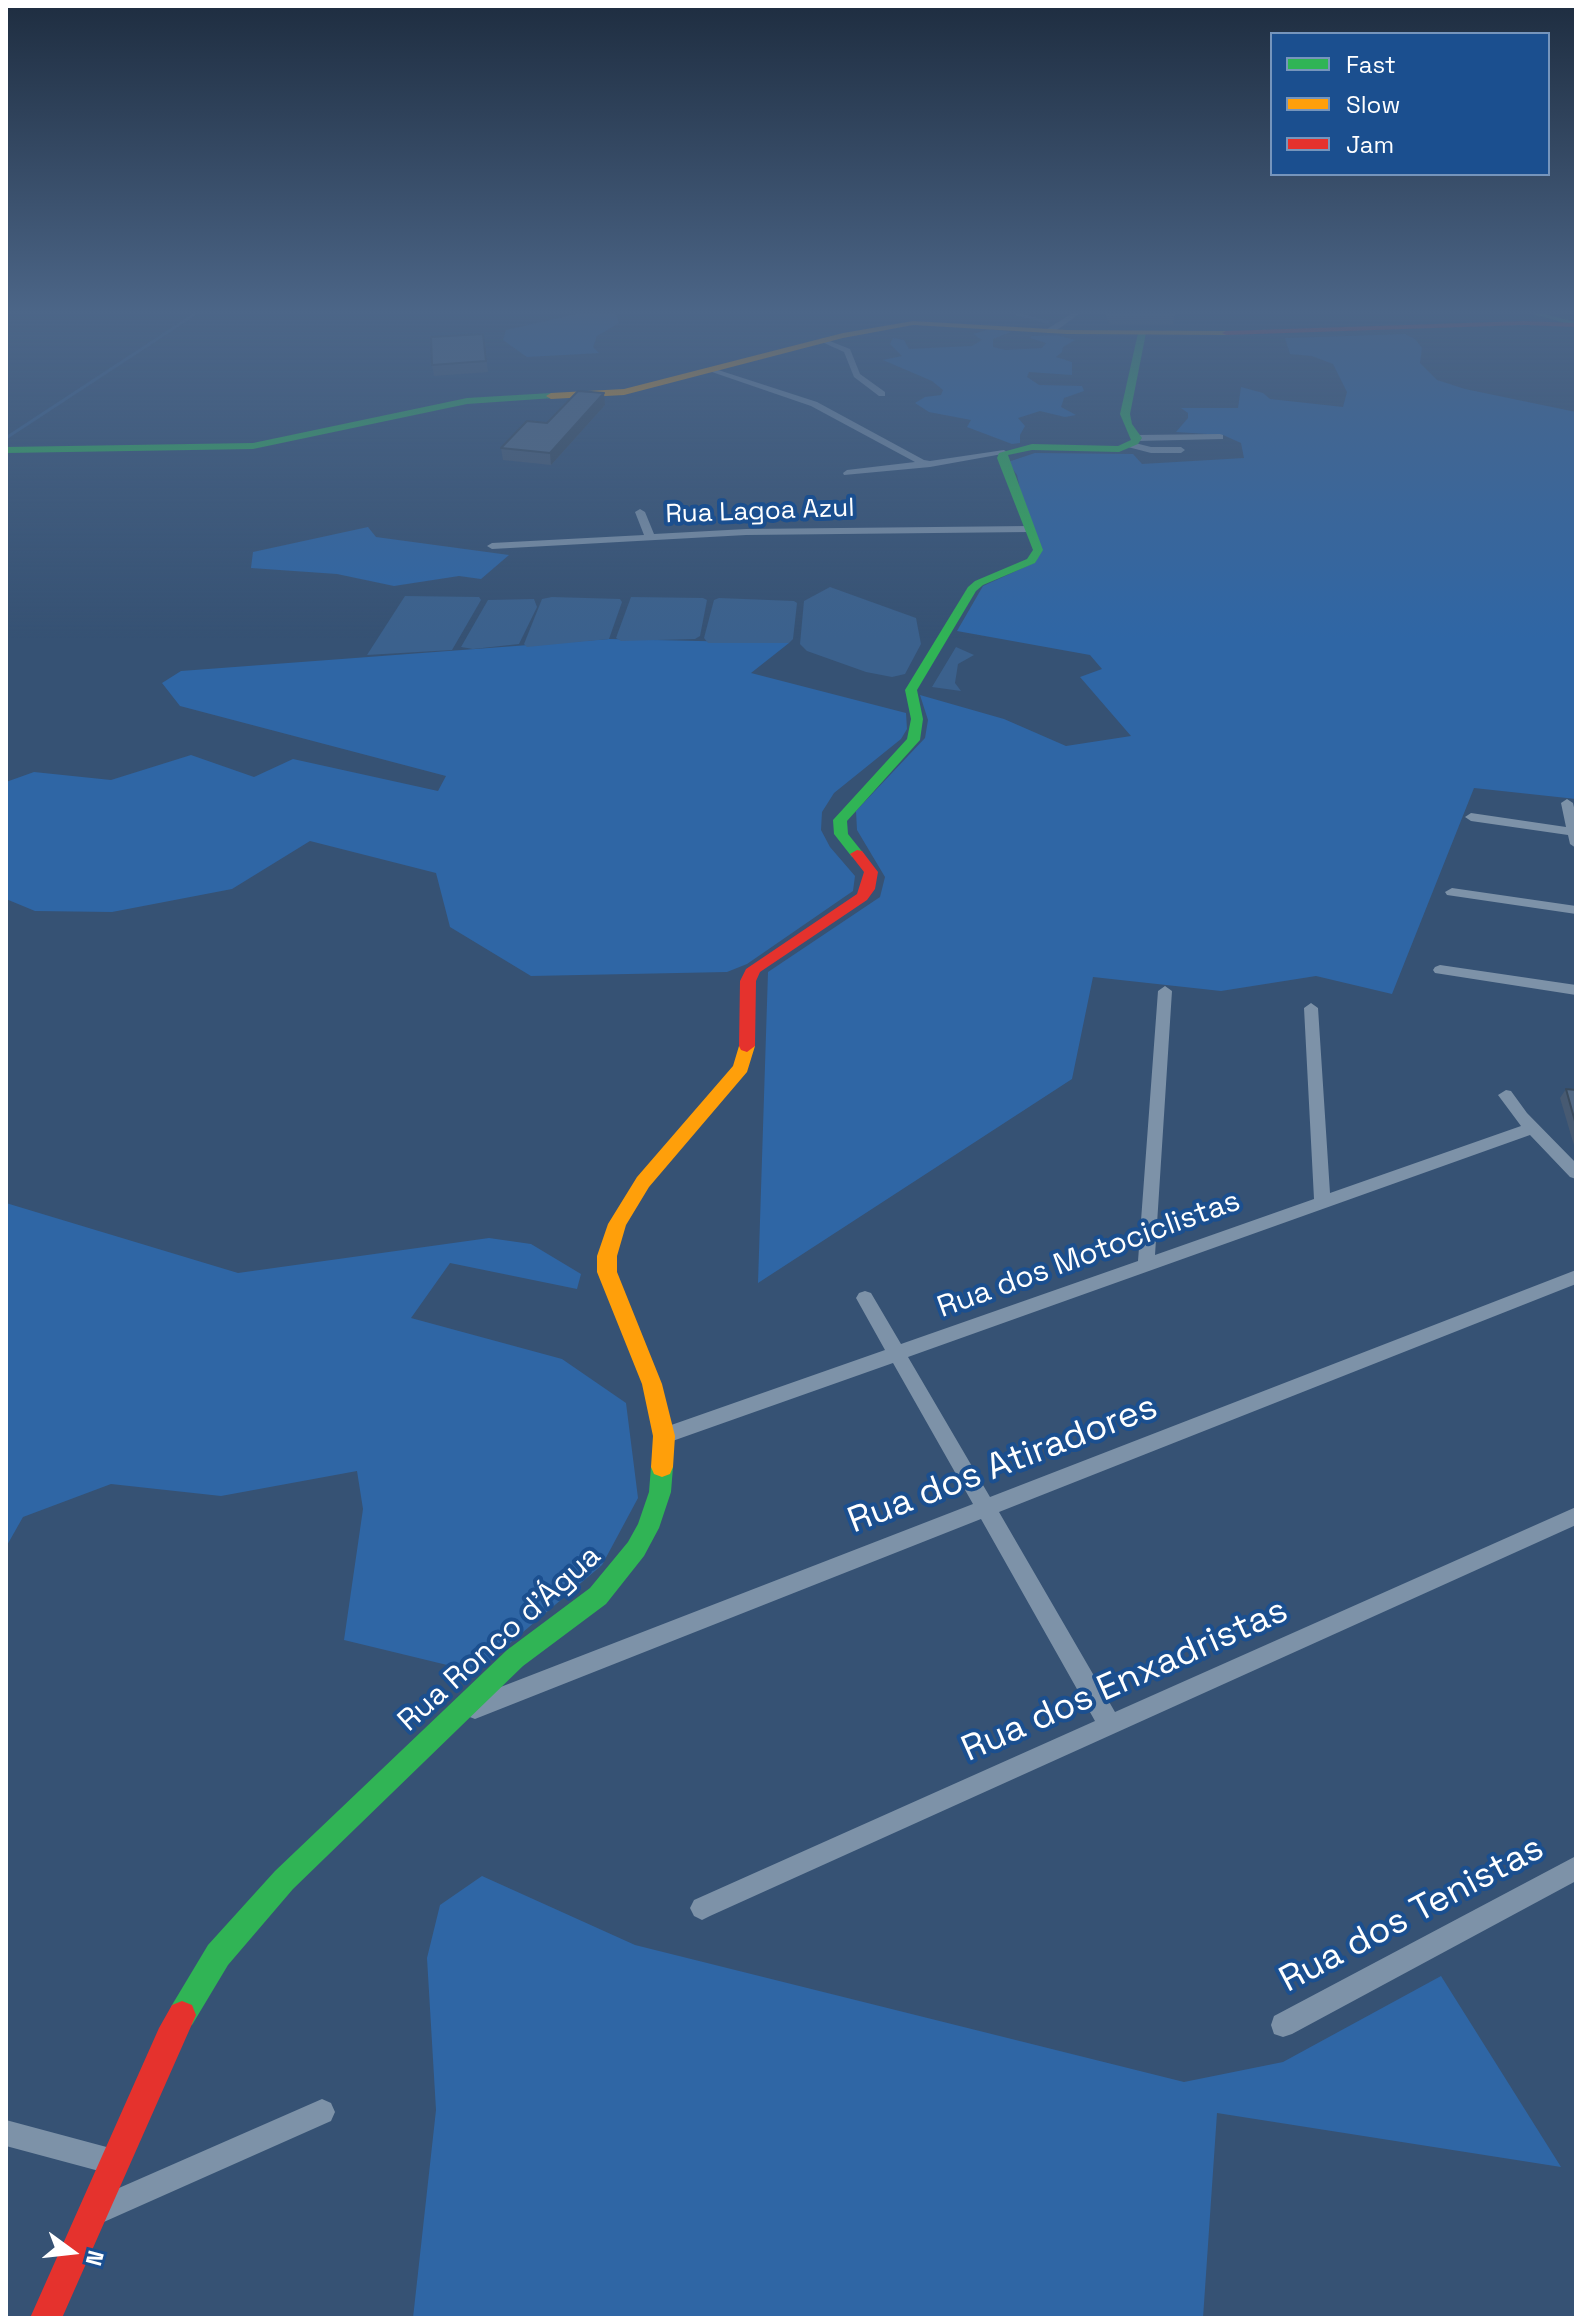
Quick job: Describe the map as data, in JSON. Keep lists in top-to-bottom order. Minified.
{"streets":{"street":["Rua Lagoa Azul","Rua dos Motociclistas","Rua dos Atiradores","Rua Ronco d’Água","Rua dos Enxadristas","Rua dos Tenistas"]},"crossings":[["Rua Lagoa Azul","Rua Ronco d’Água"],["Rua dos Motociclistas","Rua Ronco d’Água"],["Rua dos Atiradores","Rua Ronco d’Água"]],"legend":["Fast","Slow","Jam"],"north":"right"}
